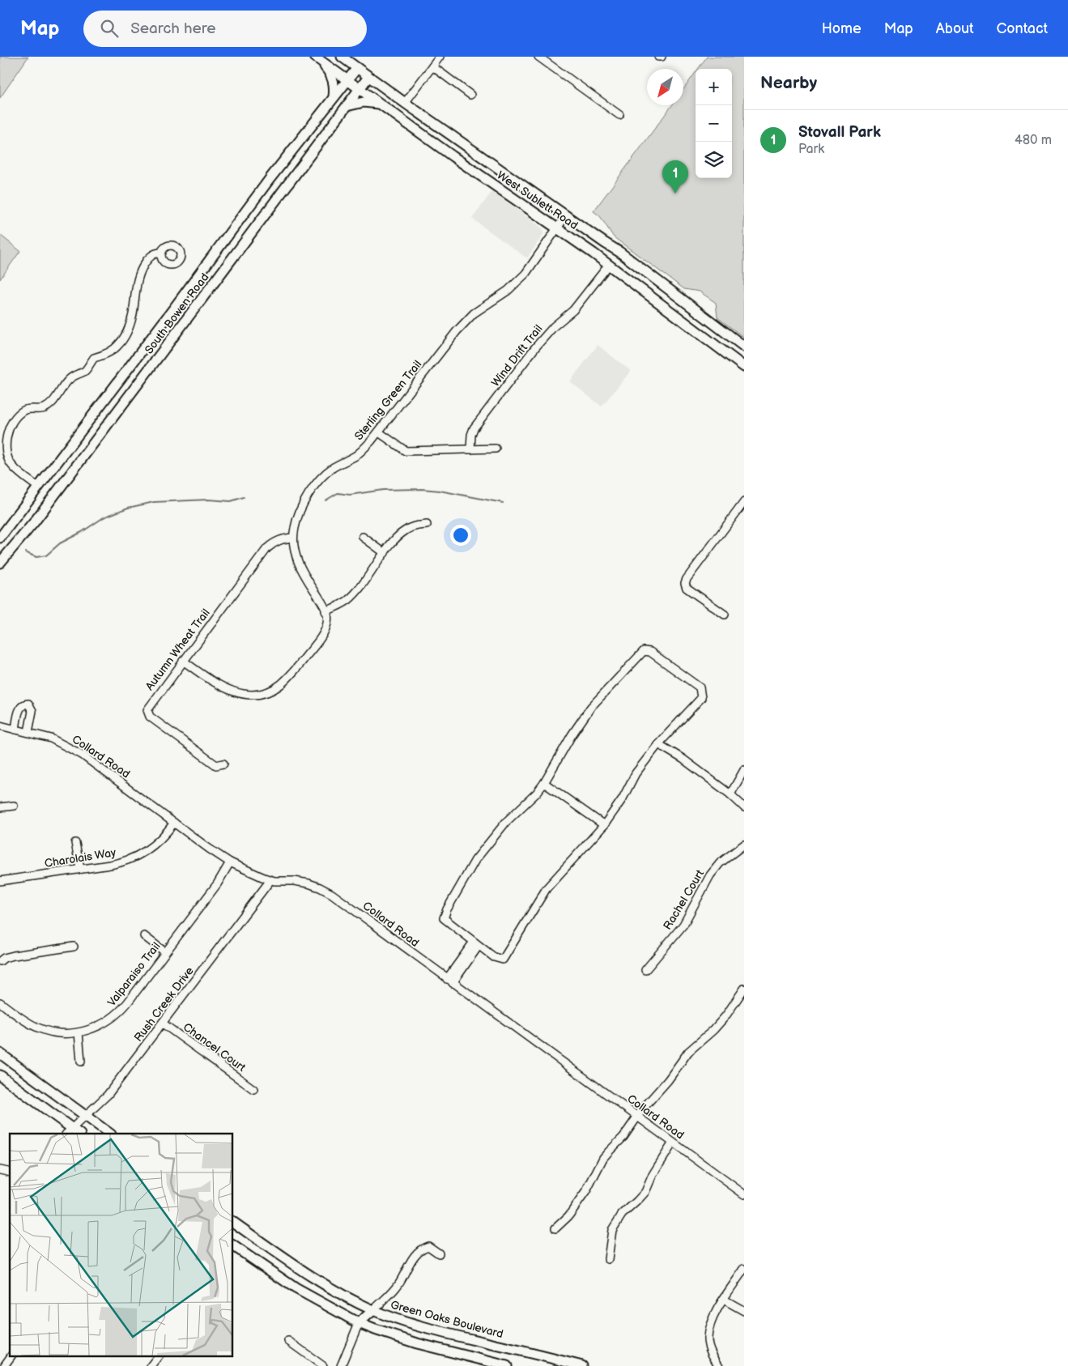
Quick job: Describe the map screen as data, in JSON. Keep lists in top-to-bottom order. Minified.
{"streets":{"main road":["West Sublett Road","South Bowen Road","Green Oaks Boulevard"],"street":["Wind Drift Trail","Sterling Green Trail","Autumn Wheat Trail","Collard Road","Charolais Way","Rachel Court","Valparaiso Trail","Rush Creek Drive","Chancel Court"]},"crossings":[["West Sublett Road","South Bowen Road"],["West Sublett Road","Wind Drift Trail"],["West Sublett Road","Sterling Green Trail"],["Sterling Green Trail","Autumn Wheat Trail"],["Collard Road","Charolais Way"],["Collard Road","Valparaiso Trail"],["Collard Road","Rush Creek Drive"],["Rush Creek Drive","Chancel Court"]],"north":"bottom left","page":{"header":"Map","search":"Search here","nav":["Home","Map","About","Contact"],"heading":"Nearby","map_buttons":["+","−"],"list":[{"mark":"1","name":"Stovall Park","note":"Park","value":"480 m"}],"pins":"1"}}
